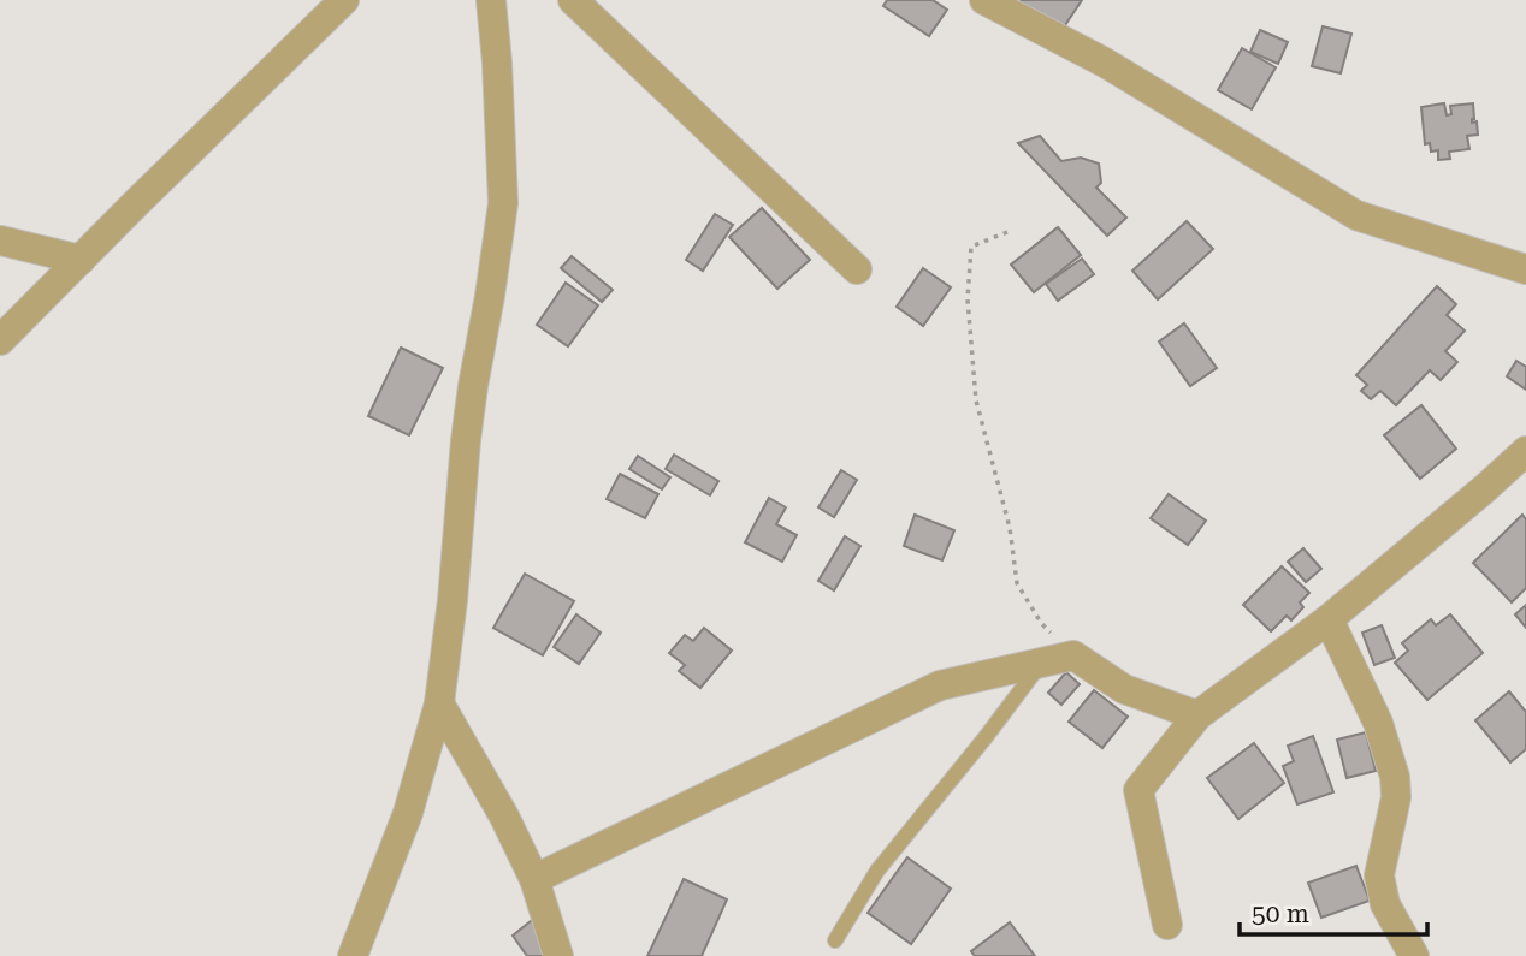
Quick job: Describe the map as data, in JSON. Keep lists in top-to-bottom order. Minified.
{"scale_bar":"50 m"}
